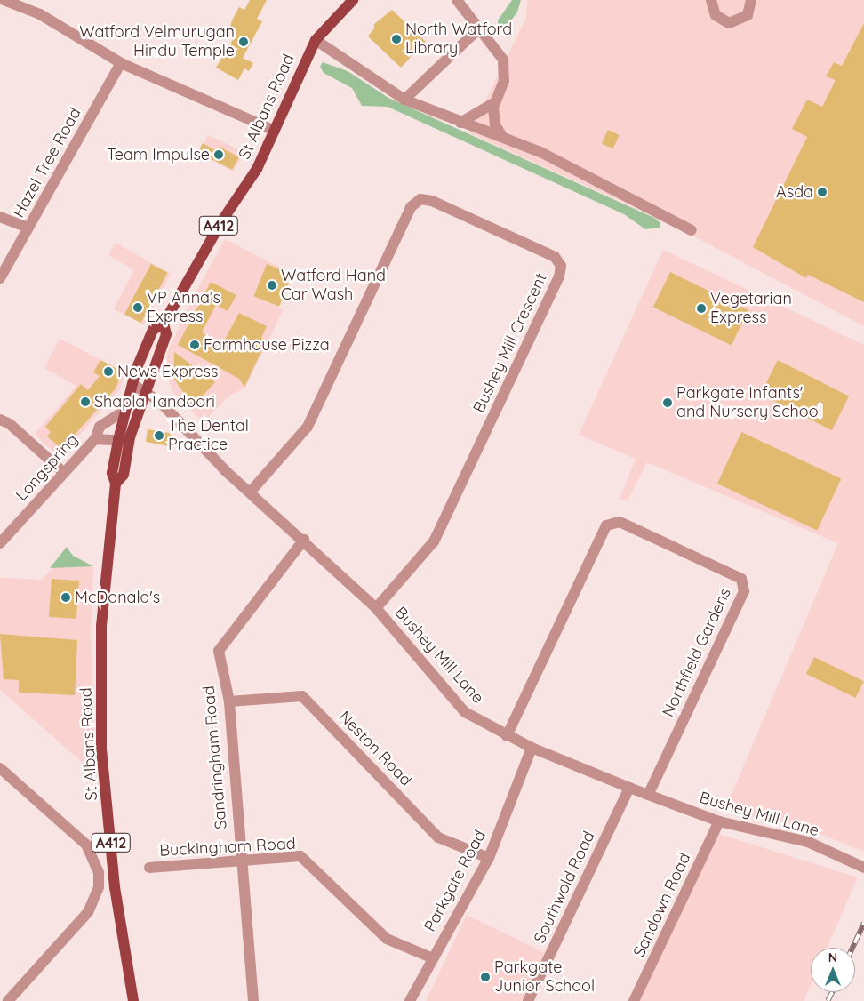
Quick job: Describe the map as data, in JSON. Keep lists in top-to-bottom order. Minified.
{"streets":{"main road":["St Albans Road","A412"],"street":["Hazel Tree Road","Bushey Mill Crescent","Longspring","Northfield Gardens","Bushey Mill Lane","Neston Road","Sandringham Road","Buckingham Road","Parkgate Road","Southwold Road","Sandown Road"]},"crossings":[["St Albans Road","Longspring"],["St Albans Road","Bushey Mill Lane"],["Bushey Mill Crescent","Bushey Mill Lane"],["Northfield Gardens","Bushey Mill Lane"],["Bushey Mill Lane","Sandringham Road"],["Bushey Mill Lane","Parkgate Road"],["Bushey Mill Lane","Southwold Road"],["Bushey Mill Lane","Sandown Road"],["Neston Road","Sandringham Road"],["Neston Road","Parkgate Road"],["Sandringham Road","Buckingham Road"],["Buckingham Road","Parkgate Road"]],"places":["North Watford Library","Watford Velmurugan Hindu Temple","Team Impulse","Asda","Watford Hand Car Wash","VP Anna’s Express","Vegetarian Express","Farmhouse Pizza","News Express","Shapla Tandoori","Parkgate Infants' and Nursery School","The Dental Practice","McDonald's","Parkgate Junior School"],"north":"top"}
